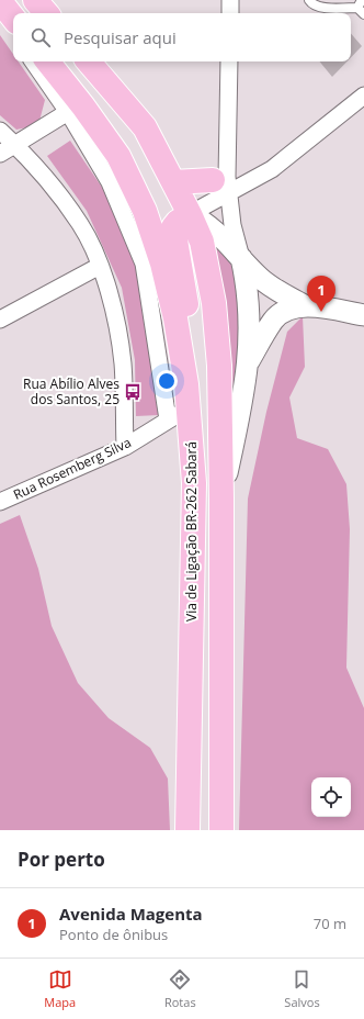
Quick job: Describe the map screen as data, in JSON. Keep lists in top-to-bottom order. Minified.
{"streets":{"highway":["Via de Ligação BR-262 Sabará"],"street":["Rua Rosemberg Silva"]},"crossings":[["Rua Rosemberg Silva","Via de Ligação BR-262 Sabará"]],"places":{"bus stop":["Rua Abílio Alves dos Santos, 25"]},"page":{"search":"Pesquisar aqui","pins":"1","heading":"Por perto","list":[{"mark":"1","name":"Avenida Magenta","note":"Ponto de ônibus","value":"70 m"}],"nav":["Mapa","Rotas","Salvos"]}}
